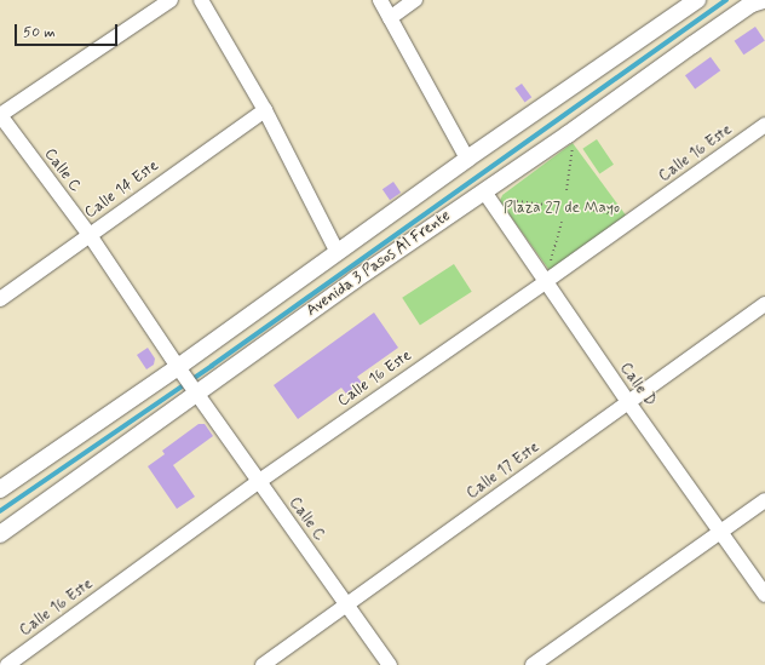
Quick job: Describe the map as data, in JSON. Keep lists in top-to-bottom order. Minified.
{"streets":{"street":["Calle 16 Este","Calle C","Calle 14 Este","Avenida 3 Pasos Al Frente","Calle D","Calle 17 Este"]},"crossings":[["Calle 16 Este","Calle C"],["Calle 16 Este","Calle D"],["Calle C","Calle 14 Este"],["Calle C","Avenida 3 Pasos Al Frente"],["Calle C","Calle 17 Este"],["Avenida 3 Pasos Al Frente","Calle D"],["Calle D","Calle 17 Este"]],"parks":["Plaza 27 de Mayo"],"scale_bar":"50 m"}
